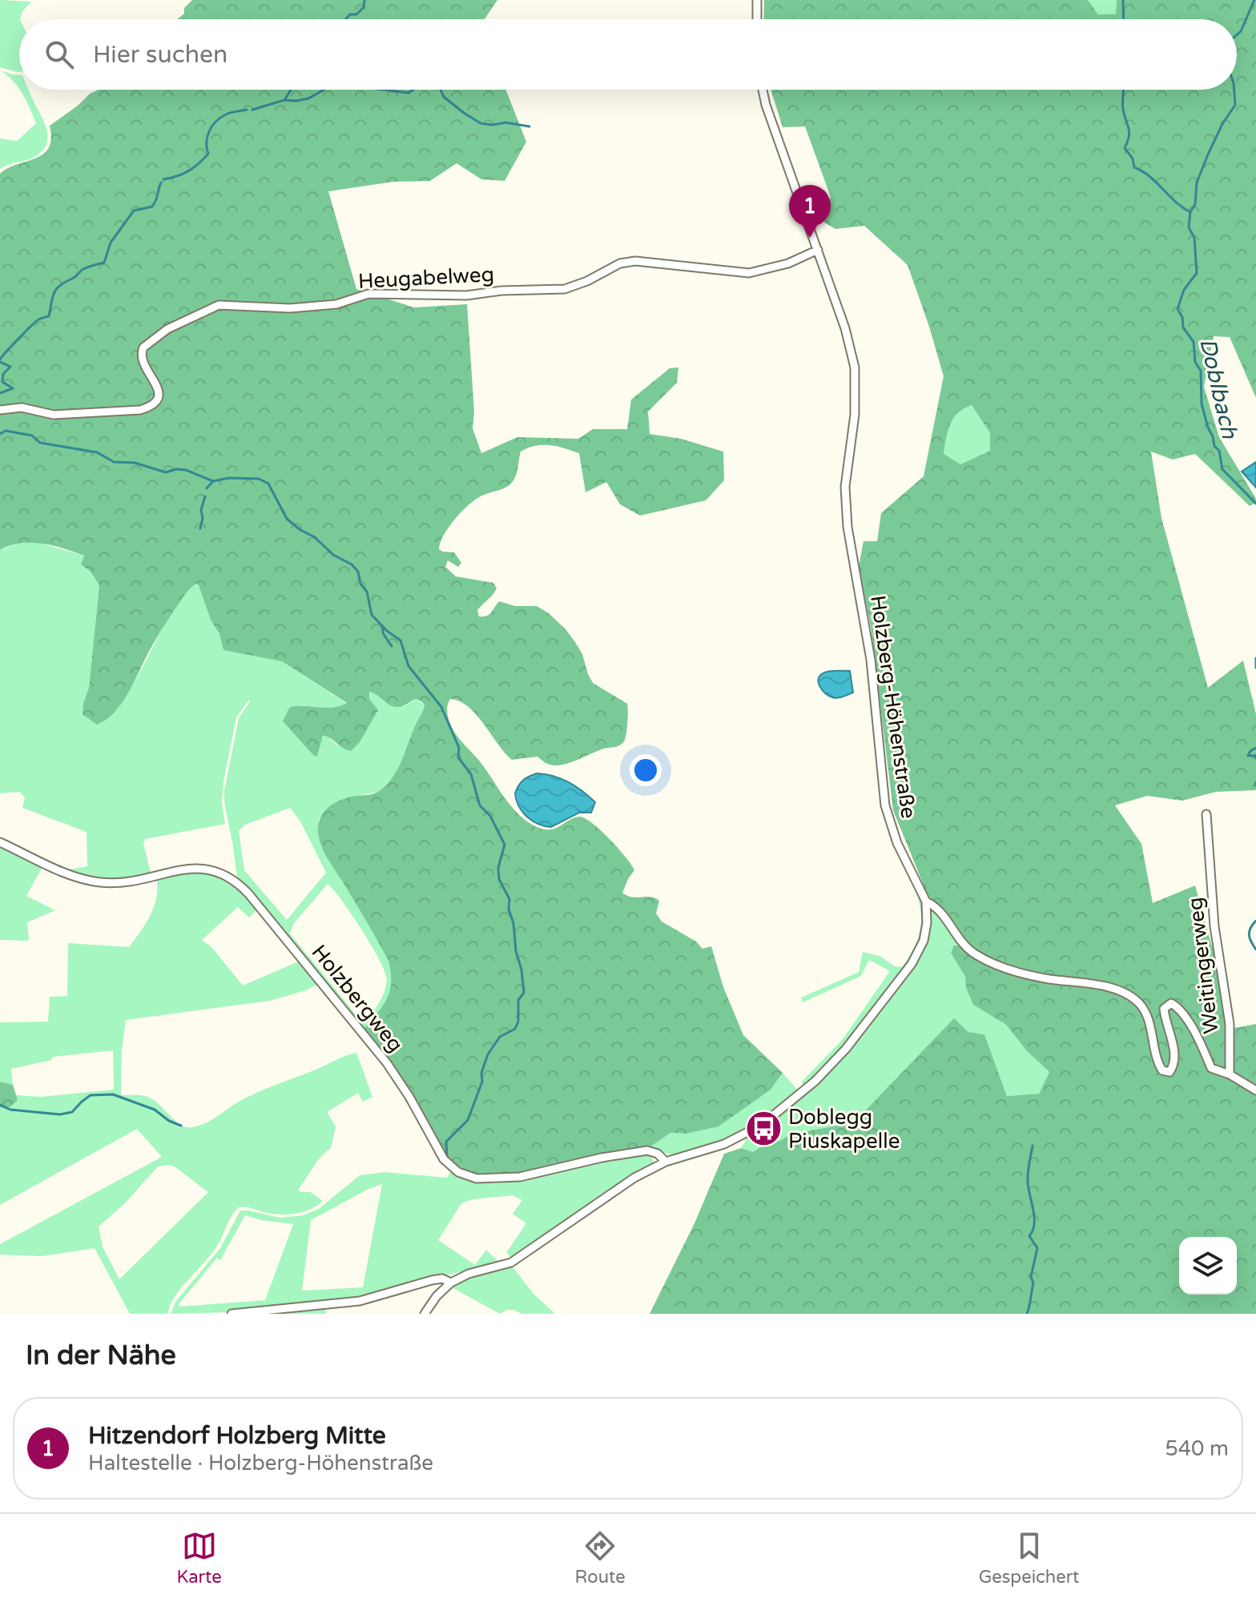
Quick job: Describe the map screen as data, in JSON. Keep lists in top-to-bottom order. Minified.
{"streets":{"street":["Heugabelweg","Holzberg-Höhenstraße","Weitingerweg","Holzbergweg"]},"crossings":[["Heugabelweg","Holzberg-Höhenstraße"],["Holzberg-Höhenstraße","Holzbergweg"]],"water":["Doblbach"],"places":{"bus stop":["Doblegg Piuskapelle"]},"page":{"search":"Hier suchen","pins":"1","heading":"In der Nähe","list":[{"mark":"1","name":"Hitzendorf Holzberg Mitte","note":"Haltestelle · Holzberg-Höhenstraße","value":"540 m"}],"nav":["Karte","Route","Gespeichert"]}}
